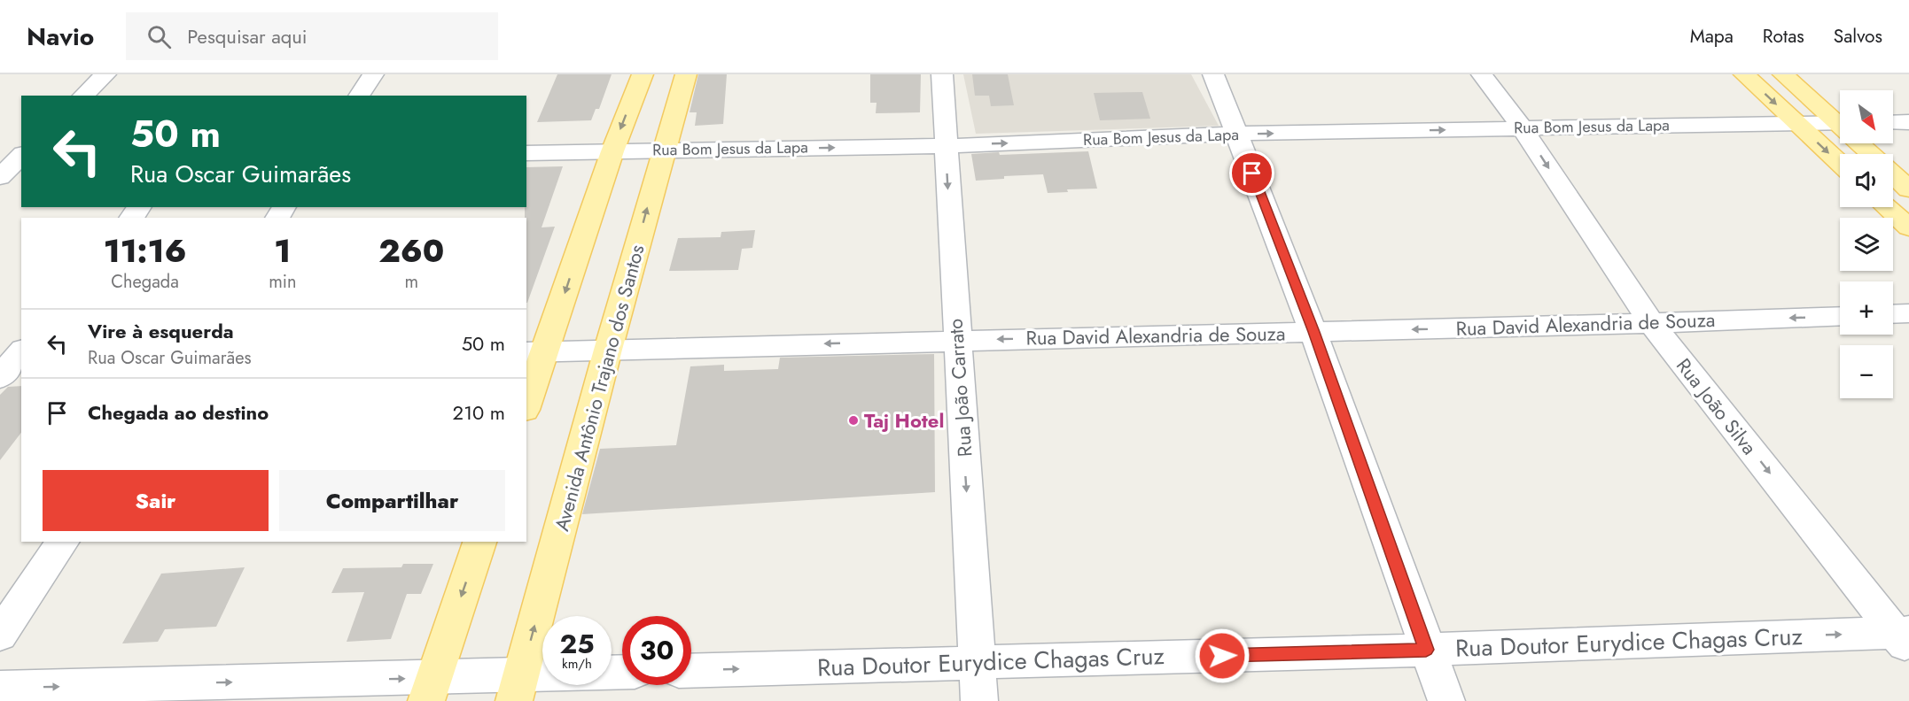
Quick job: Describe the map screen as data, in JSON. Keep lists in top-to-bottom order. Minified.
{"streets":{"main road":["Avenida Antônio Trajano dos Santos"],"street":["Rua Bom Jesus da Lapa","Rua David Alexandria de Souza","Rua João Carrato","Rua João Silva","Rua Doutor Eurydice Chagas Cruz"]},"crossings":[["Rua Bom Jesus da Lapa","Avenida Antônio Trajano dos Santos"],["Rua Bom Jesus da Lapa","Rua João Carrato"],["Rua Bom Jesus da Lapa","Rua João Silva"],["Rua David Alexandria de Souza","Avenida Antônio Trajano dos Santos"],["Rua David Alexandria de Souza","Rua João Carrato"],["Rua David Alexandria de Souza","Rua João Silva"],["Rua João Carrato","Rua Doutor Eurydice Chagas Cruz"],["Rua João Silva","Rua Doutor Eurydice Chagas Cruz"]],"one_way":["Rua Bom Jesus da Lapa","Rua David Alexandria de Souza","Rua João Carrato","Rua João Silva","Rua Doutor Eurydice Chagas Cruz"],"places":["Taj Hotel"],"north":"bottom right","page":{"header":"Navio","search":"Pesquisar aqui","nav":["Mapa","Rotas","Salvos"],"map_buttons":["+","−"],"turn":["50 m","Rua Oscar Guimarães"],"eta":["11:16","Chegada","1","min","260","m"],"list":[{"name":"Vire à esquerda","note":"Rua Oscar Guimarães","value":"50 m"},{"name":"Chegada ao destino","value":"210 m"}],"buttons":["Sair","Compartilhar"],"speed":"25 km/h","limit":"30"}}
